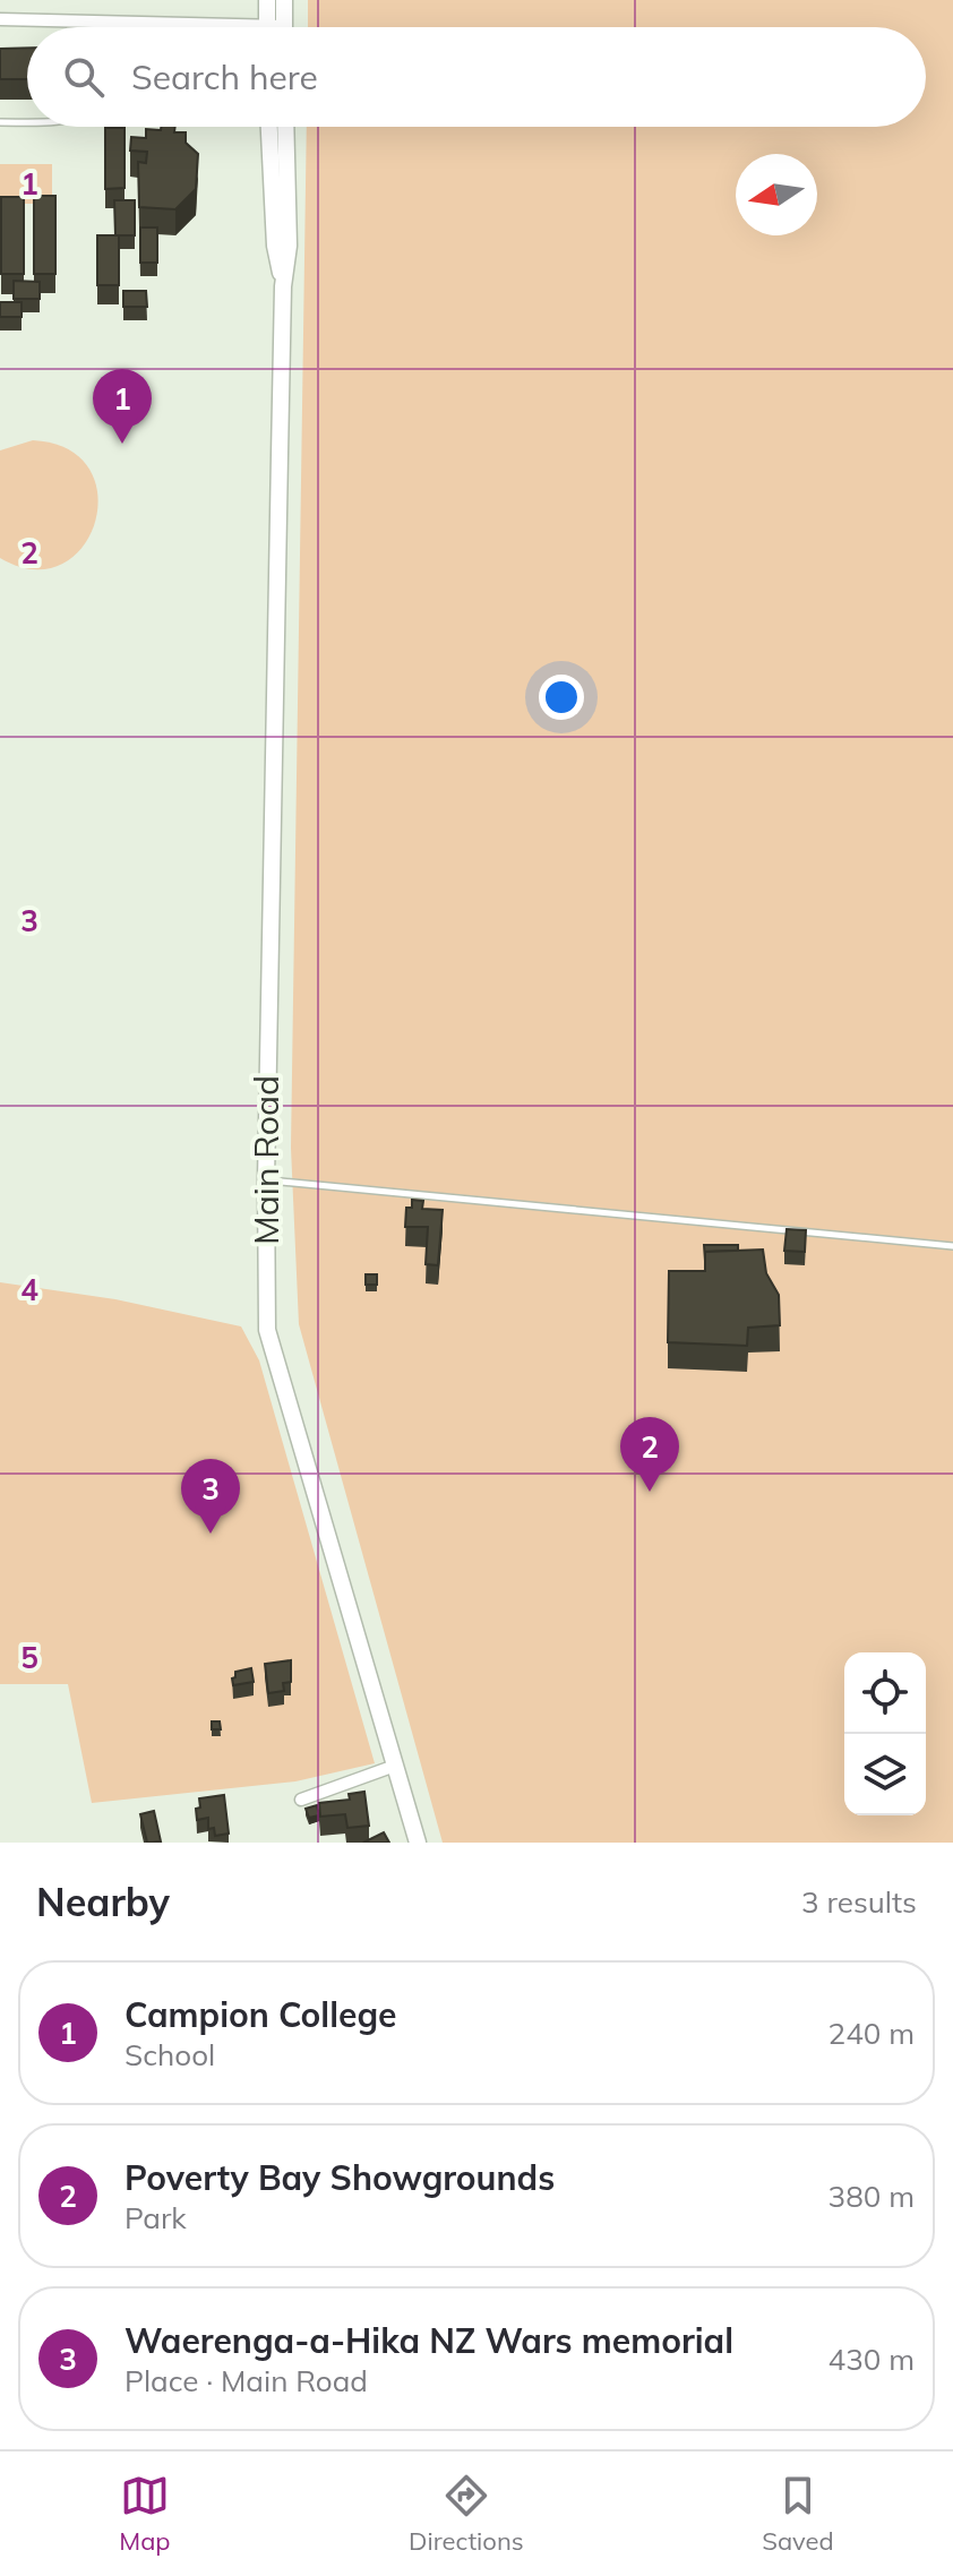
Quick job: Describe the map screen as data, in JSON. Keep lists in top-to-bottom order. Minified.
{"streets":{"main road":["Main Road"]},"north":"left","page":{"search":"Search here","pins":["1","2","3"],"heading":["Nearby","3 results"],"list":[{"mark":"1","name":"Campion College","note":"School","value":"240 m"},{"mark":"2","name":"Poverty Bay Showgrounds","note":"Park","value":"380 m"},{"mark":"3","name":"Waerenga-a-Hika NZ Wars memorial","note":"Place · Main Road","value":"430 m"}],"nav":["Map","Directions","Saved"]},"grid":{"rows":["1","2","3","4","5"]}}
